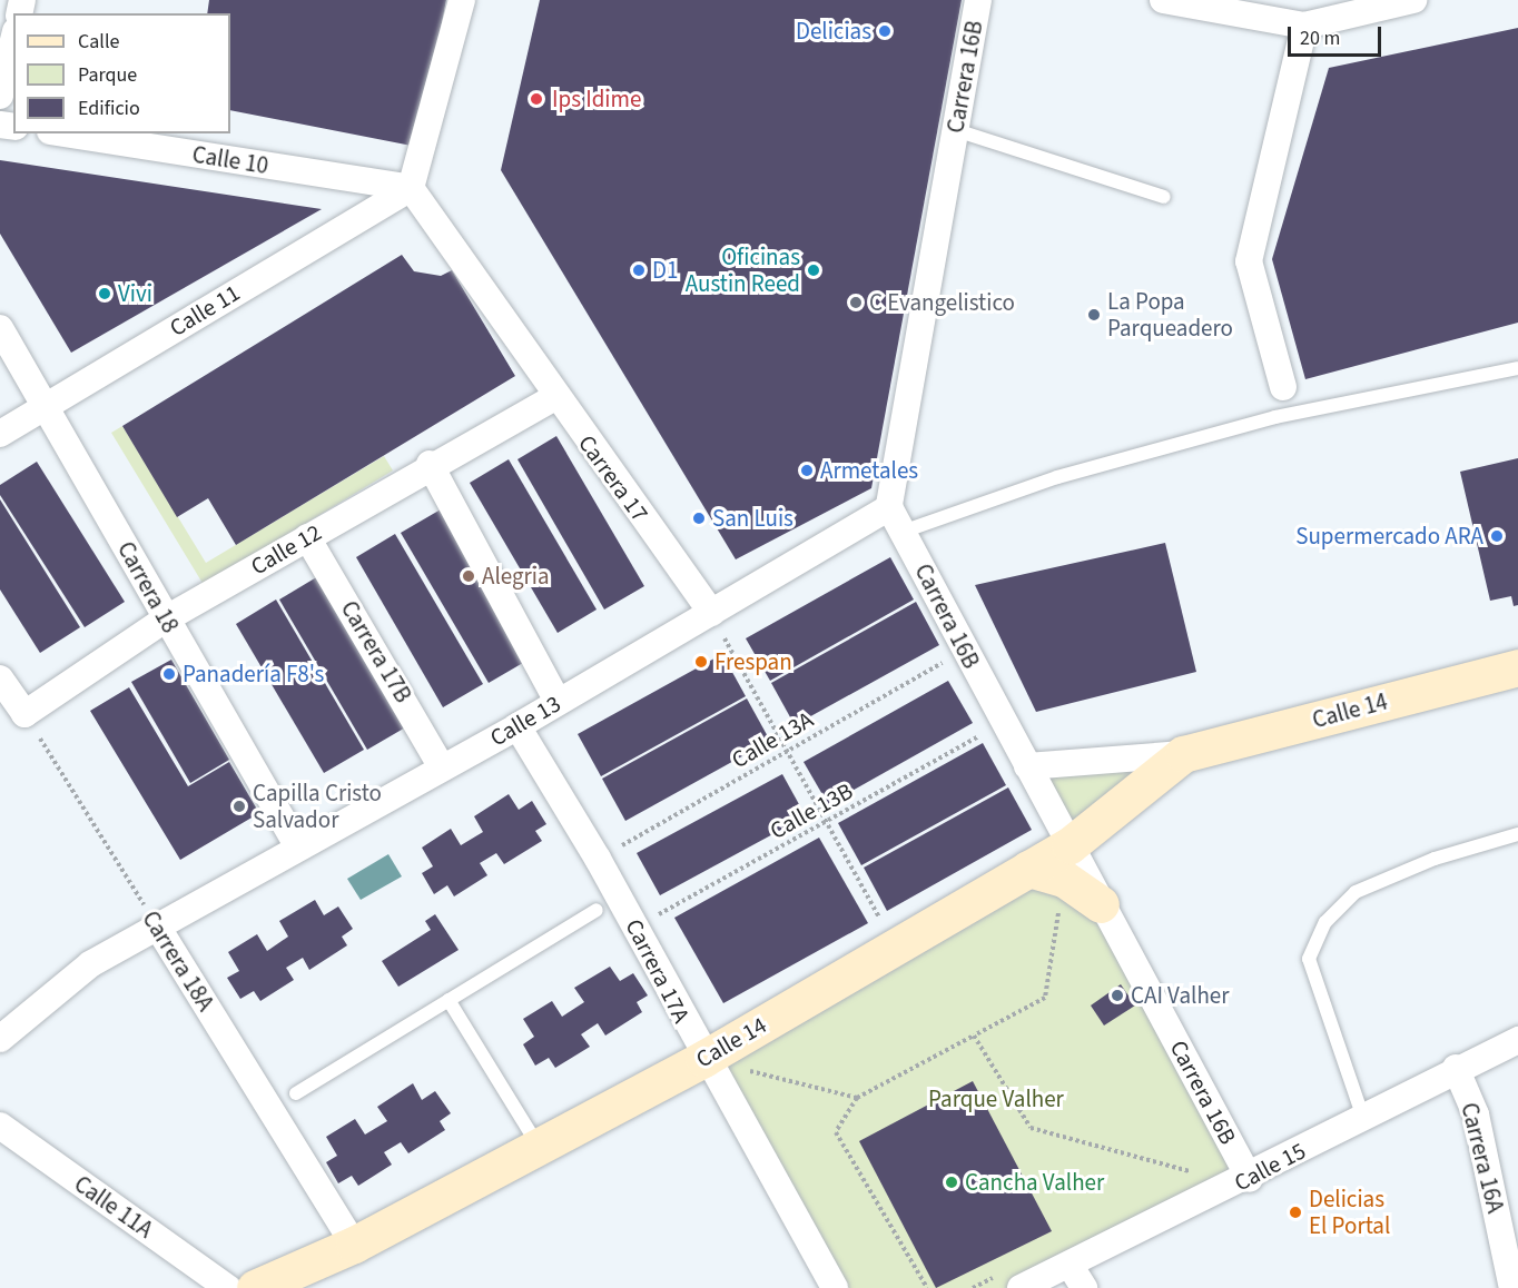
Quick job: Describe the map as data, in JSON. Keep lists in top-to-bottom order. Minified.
{"streets":{"street":["Carrera 16B","Calle 10","Calle 11","Carrera 17","Calle 12","Carrera 18","Carrera 17B","Calle 14","Calle 13","Carrera 18A","Carrera 17A","Carrera 16A","Calle 15","Calle 11A"],"path":["Calle 13A","Calle 13B"]},"crossings":[["Carrera 16B","Calle 14"],["Carrera 16B","Calle 13"],["Carrera 16B","Calle 13A"],["Carrera 16B","Calle 13B"],["Carrera 16B","Calle 15"],["Calle 10","Calle 11"],["Calle 10","Carrera 17"],["Calle 11","Carrera 17"],["Calle 11","Carrera 18"],["Carrera 17","Calle 12"],["Carrera 17","Calle 13"],["Calle 12","Carrera 18"],["Calle 12","Carrera 17B"],["Calle 12","Carrera 18A"],["Carrera 18","Calle 13"],["Carrera 17B","Calle 13"],["Calle 14","Carrera 18A"],["Calle 14","Carrera 17A"],["Calle 13","Carrera 18A"],["Calle 13","Carrera 17A"],["Calle 13A","Carrera 17A"],["Calle 13B","Carrera 17A"],["Carrera 16A","Calle 15"]],"parks":["Parque Valher"],"places":["Delicias","Ips Idime","D1","Oficinas Austin Reed","Vivi","C Evangelistico","La Popa Parqueadero","Armetales","San Luis","Supermercado ARA","Alegria","Frespan","Panadería F8's","Capilla Cristo Salvador","CAI Valher","Cancha Valher","Delicias El Portal"],"legend":["Calle","Parque","Edificio"],"scale_bar":"20 m"}
